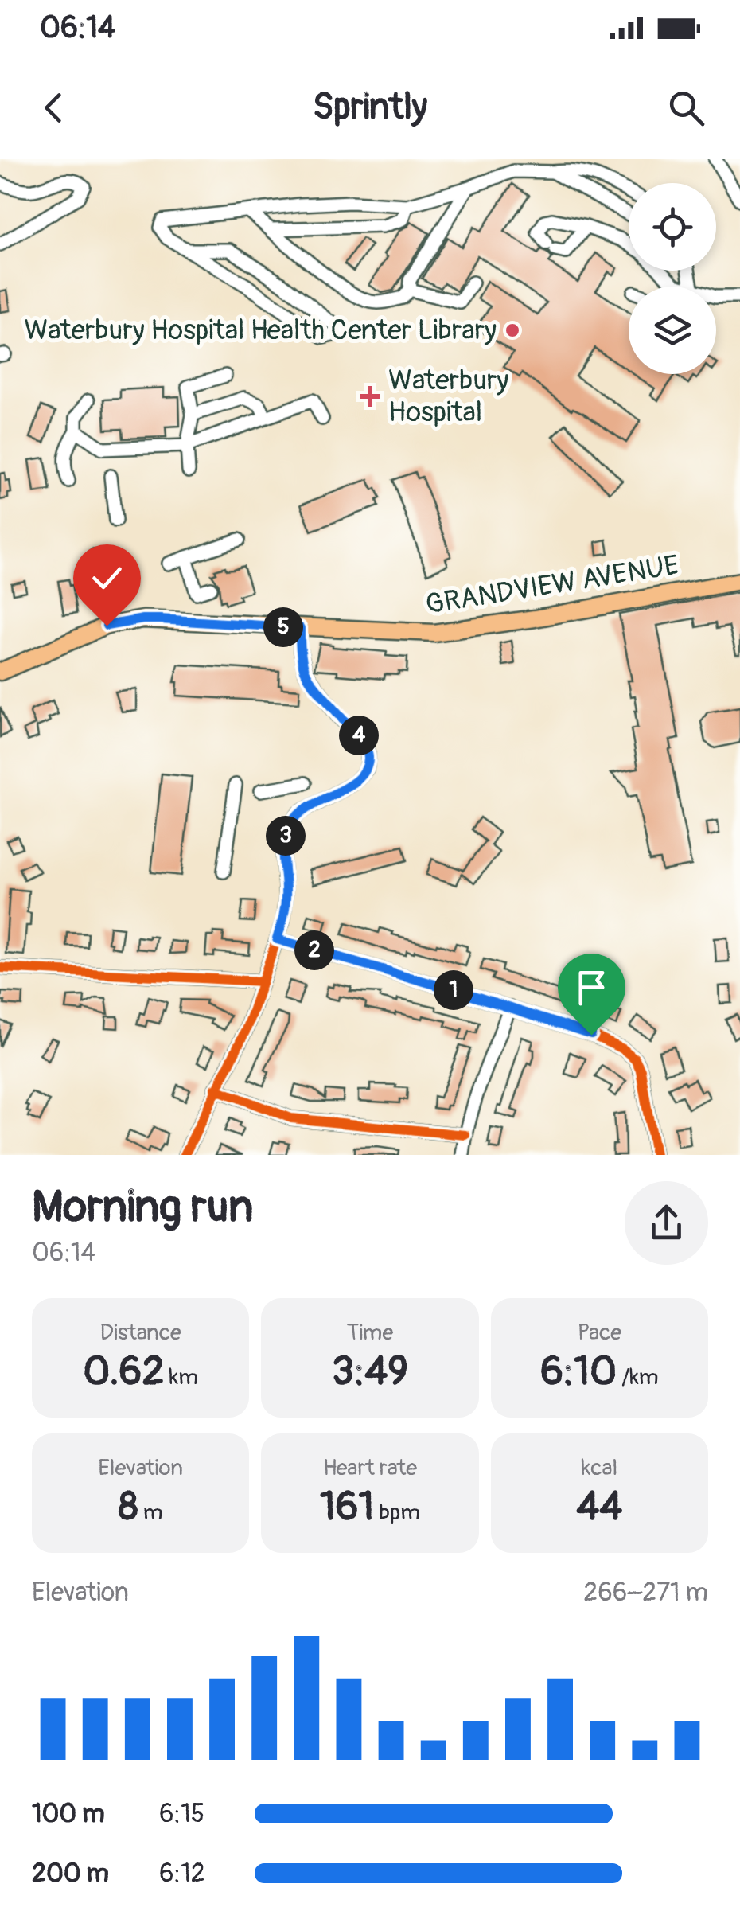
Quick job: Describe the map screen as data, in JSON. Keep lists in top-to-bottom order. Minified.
{"streets":{"main road":["GRANDVIEW AVENUE"]},"places":{"other":["Waterbury Hospital Health Center Library"],"health":["Waterbury Hospital"]},"page":{"status":"06:14","header":"Sprintly","pins":["5","4","3","2","1"],"heading":["Morning run","06:14"],"stats":[["Distance","0.62 km"],["Time","3:49"],["Pace","6:10 /km"],["Elevation","8 m"],["Heart rate","161 bpm"],["kcal","44"]],"chart":["Elevation","266–271 m"],"list":[{"name":"100 m","note":"6:15"},{"name":"200 m","note":"6:12"}]}}
